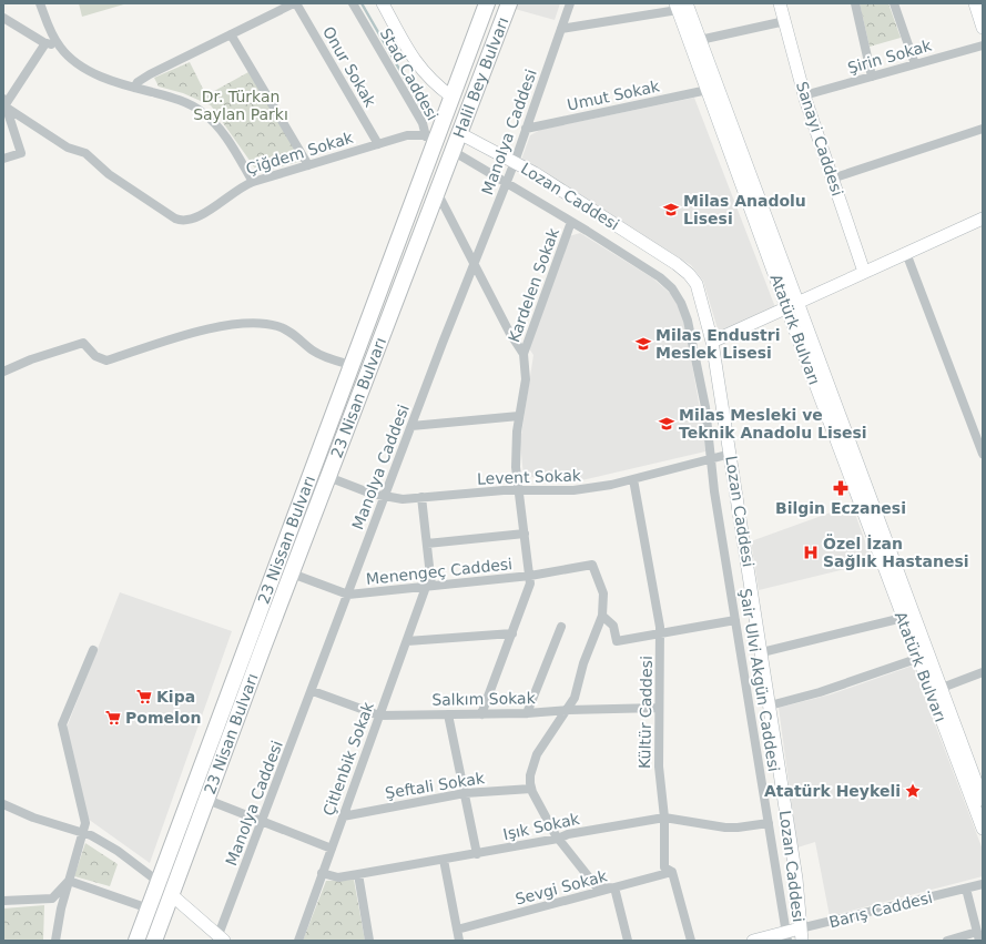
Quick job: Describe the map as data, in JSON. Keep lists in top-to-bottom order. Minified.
{"streets":{"highway":["Halil Bey Bulvarı","23 Nisan Bulvarı","23 Nissan Bulvarı"],"street":["Şirin Sokak","Onur Sokak","Stad Caddesi","Umut Sokak","Manolya Caddesi","Sanayi Caddesi","Çiğdem Sokak","Lozan Caddesi","Kardelen Sokak","Atatürk Bulvarı","Levent Sokak","Menengeç Caddesi","Şair Ulvi Akgün Caddesi","Salkım Sokak","Kültür Caddesi","Çitlenbik Sokak","Şeftali Sokak","Işık Sokak","Sevgi Sokak","Barış Caddesi"]},"crossings":[["Şirin Sokak","Sanayi Caddesi"],["Onur Sokak","Çiğdem Sokak"],["Stad Caddesi","Halil Bey Bulvarı"],["Stad Caddesi","Çiğdem Sokak"],["Stad Caddesi","23 Nissan Bulvarı"],["Halil Bey Bulvarı","Çiğdem Sokak"],["Halil Bey Bulvarı","Lozan Caddesi"],["Halil Bey Bulvarı","23 Nisan Bulvarı"],["Halil Bey Bulvarı","23 Nissan Bulvarı"],["Halil Bey Bulvarı","Şair Ulvi Akgün Caddesi"],["Umut Sokak","Manolya Caddesi"],["Umut Sokak","Atatürk Bulvarı"],["Manolya Caddesi","Lozan Caddesi"],["Manolya Caddesi","Levent Sokak"],["Manolya Caddesi","Menengeç Caddesi"],["Manolya Caddesi","Şair Ulvi Akgün Caddesi"],["Manolya Caddesi","Salkım Sokak"],["Çiğdem Sokak","23 Nissan Bulvarı"],["Lozan Caddesi","Levent Sokak"],["Lozan Caddesi","Barış Caddesi"],["Kardelen Sokak","Levent Sokak"],["Kardelen Sokak","Menengeç Caddesi"],["Kardelen Sokak","Şair Ulvi Akgün Caddesi"],["Kardelen Sokak","Salkım Sokak"],["23 Nisan Bulvarı","Levent Sokak"],["23 Nisan Bulvarı","Menengeç Caddesi"],["23 Nisan Bulvarı","Şair Ulvi Akgün Caddesi"],["Levent Sokak","Şair Ulvi Akgün Caddesi"],["Levent Sokak","Kültür Caddesi"],["Menengeç Caddesi","Çitlenbik Sokak"],["Şair Ulvi Akgün Caddesi","Işık Sokak"],["Şair Ulvi Akgün Caddesi","Barış Caddesi"],["Salkım Sokak","Kültür Caddesi"],["Salkım Sokak","Çitlenbik Sokak"],["Kültür Caddesi","Işık Sokak"],["Kültür Caddesi","Sevgi Sokak"],["Çitlenbik Sokak","Şeftali Sokak"],["Çitlenbik Sokak","Işık Sokak"]],"parks":["Dr. Türkan Saylan Parkı"],"places":{"school or university":["Milas Anadolu Lisesi","Milas Endustri Meslek Lisesi","Milas Mesleki ve Teknik Anadolu Lisesi"],"pharmacy":["Bilgin Eczanesi"],"hospital":["Özel İzan Sağlık Hastanesi"],"supermarket":["Kipa","Pomelon"],"place":["Atatürk Heykeli"]}}
